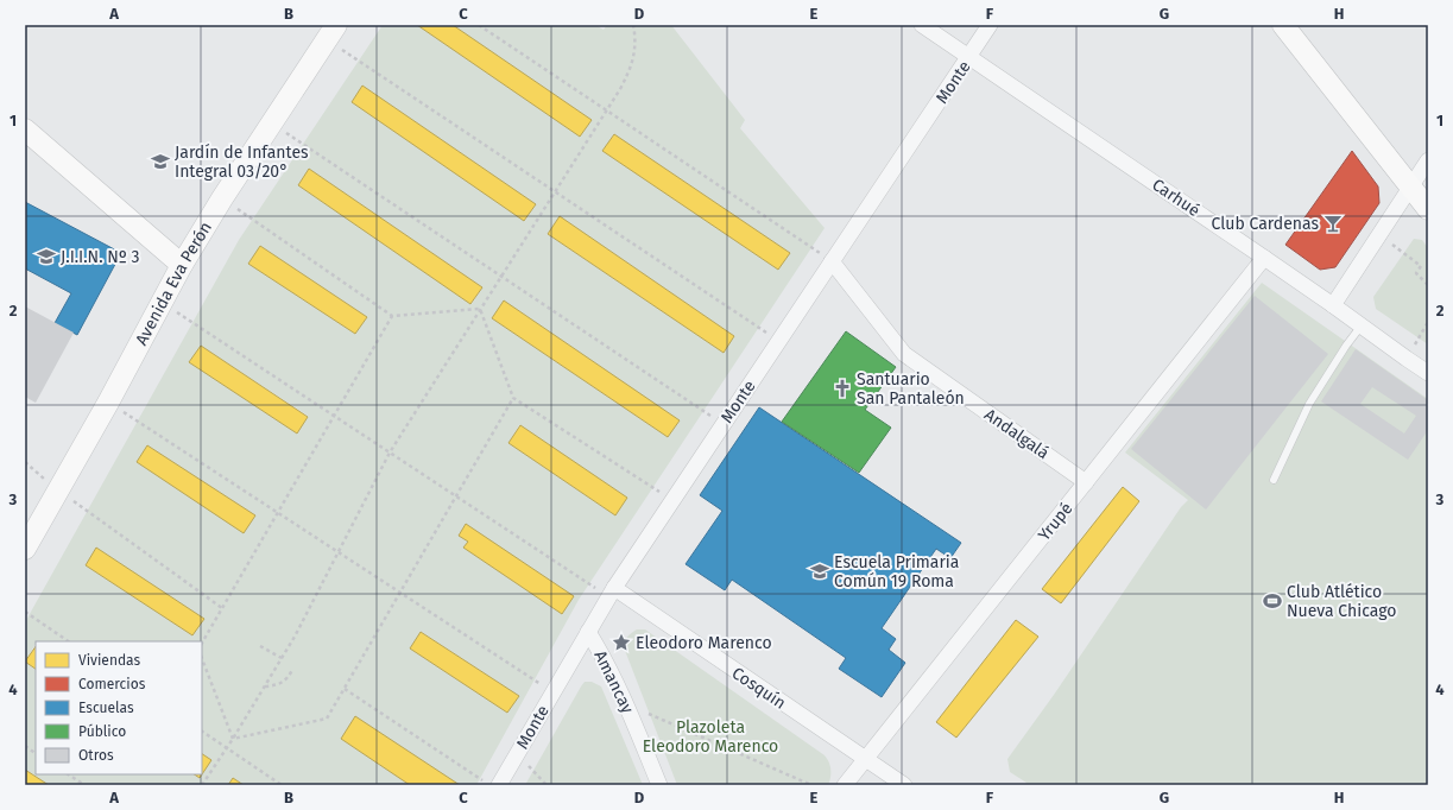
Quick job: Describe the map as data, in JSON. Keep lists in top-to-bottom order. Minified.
{"streets":{"main road":["Avenida Eva Perón"],"street":["Monte","Carhué","Andalgalá","Yrupé","Amancay","Cosquín"]},"crossings":[["Monte","Carhué"],["Monte","Andalgalá"],["Monte","Amancay"],["Monte","Cosquín"],["Carhué","Yrupé"],["Andalgalá","Yrupé"],["Yrupé","Cosquín"]],"parks":["Plazoleta Eleodoro Marenco"],"places":{"school or university":["Jardín de Infantes Integral 03/20°","J.I.I.N. Nº 3","Escuela Primaria Común 19 Roma"],"bar":["Club Cardenas"],"church":["Santuario San Pantaleón"],"sports":["Club Atlético Nueva Chicago"],"place":["Eleodoro Marenco"]},"legend":["Viviendas","Comercios","Escuelas","Público","Otros"],"grid":{"columns":["A","B","C","D","E","F","G","H"],"rows":["1","2","3","4"]}}
